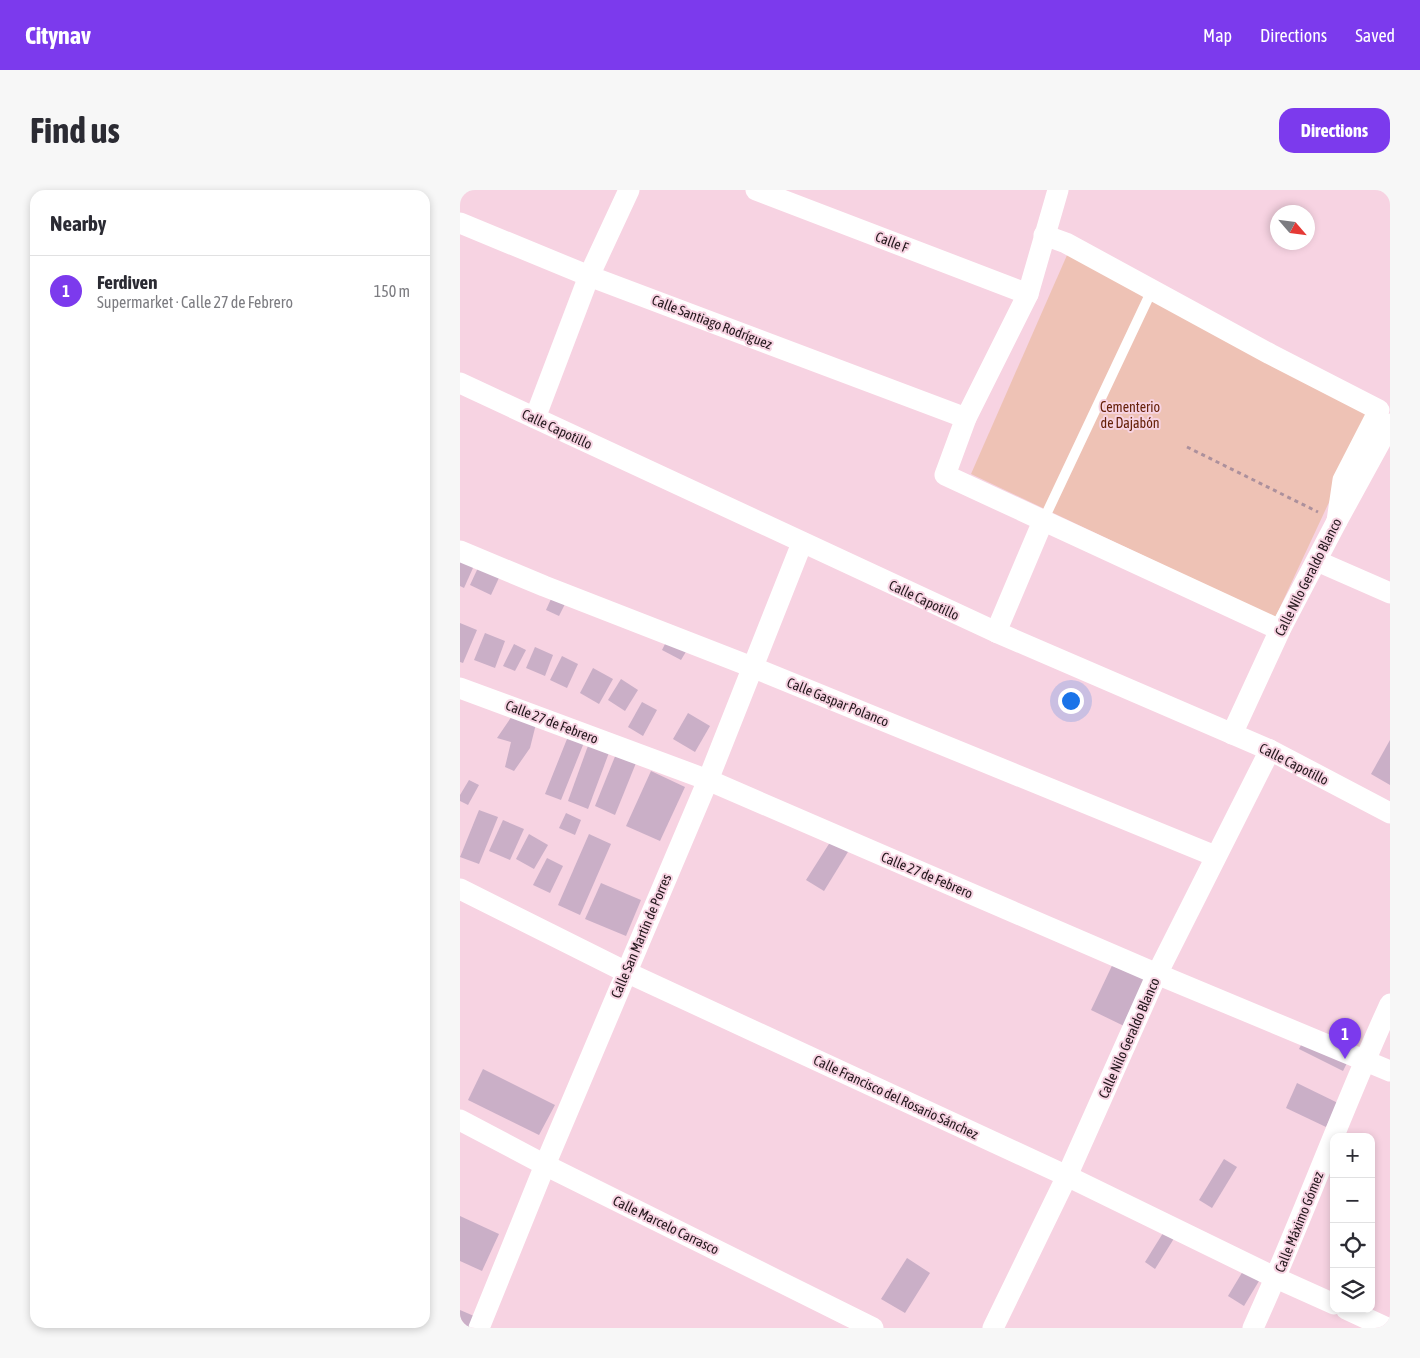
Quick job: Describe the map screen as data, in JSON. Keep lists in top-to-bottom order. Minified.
{"streets":{"street":["Calle F","Calle Santiago Rodríguez","Calle Capotillo","Calle Nilo Geraldo Blanco","Calle Gaspar Polanco","Calle 27 de Febrero","Calle San Martín de Porres","Calle Francisco del Rosario Sánchez","Calle Máximo Gómez","Calle Marcelo Carrasco"]},"crossings":[["Calle Capotillo","Calle Nilo Geraldo Blanco"],["Calle Capotillo","Calle San Martín de Porres"],["Calle Nilo Geraldo Blanco","Calle Gaspar Polanco"],["Calle Nilo Geraldo Blanco","Calle 27 de Febrero"],["Calle Nilo Geraldo Blanco","Calle Francisco del Rosario Sánchez"],["Calle Gaspar Polanco","Calle San Martín de Porres"],["Calle 27 de Febrero","Calle San Martín de Porres"],["Calle 27 de Febrero","Calle Máximo Gómez"],["Calle San Martín de Porres","Calle Francisco del Rosario Sánchez"],["Calle San Martín de Porres","Calle Marcelo Carrasco"],["Calle Francisco del Rosario Sánchez","Calle Máximo Gómez"]],"parks":["Cementerio de Dajabón"],"north":"bottom right","page":{"header":"Citynav","nav":["Map","Directions","Saved"],"buttons":"Directions","title":"Find us","heading":"Nearby","list":[{"mark":"1","name":"Ferdiven","note":"Supermarket · Calle 27 de Febrero","value":"150 m"}],"pins":"1","map_buttons":["+","−"]}}
